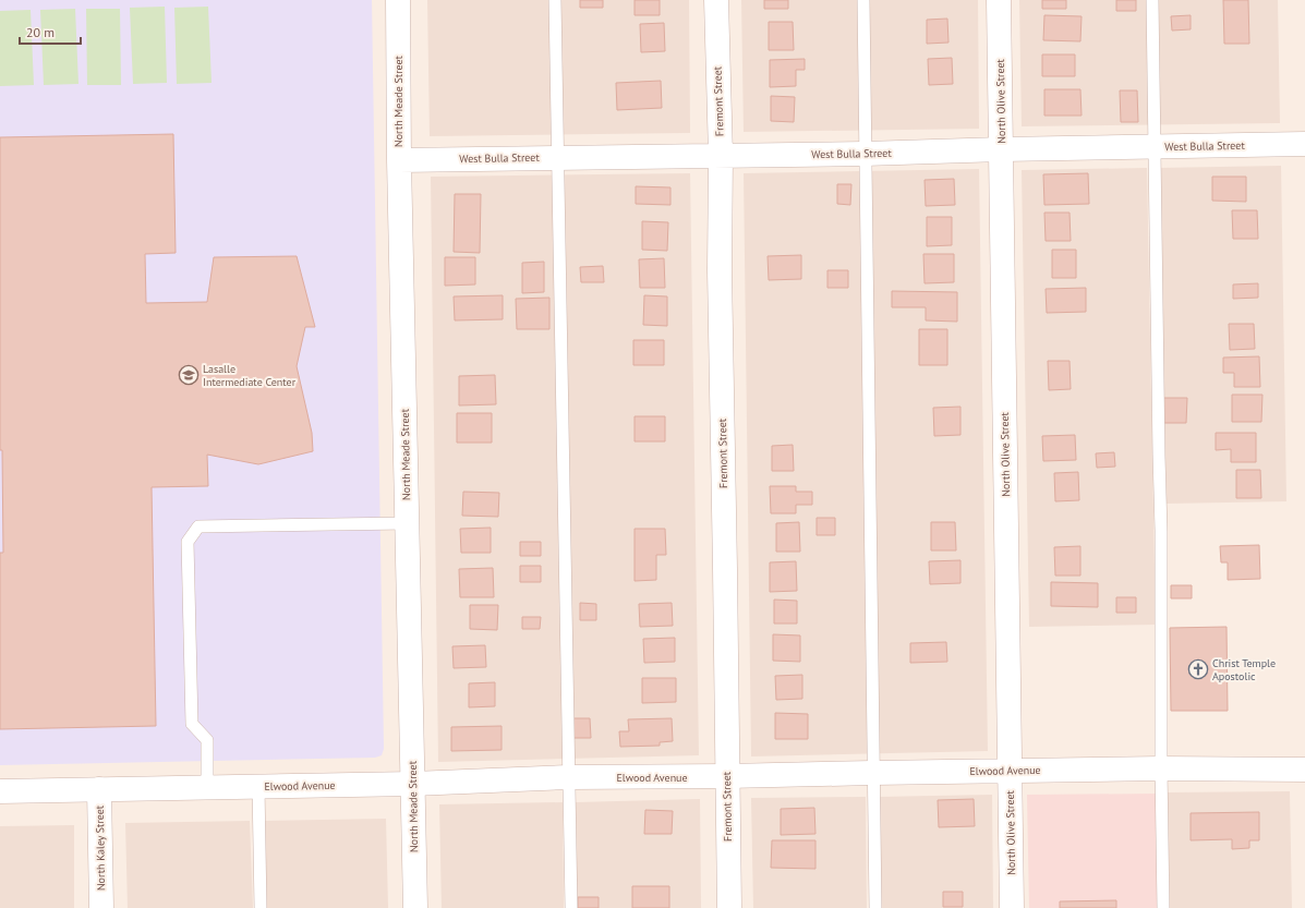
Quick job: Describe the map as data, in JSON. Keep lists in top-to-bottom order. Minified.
{"streets":{"street":["North Meade Street","Fremont Street","North Olive Street","West Bulla Street","Elwood Avenue","North Kaley Street"]},"crossings":[["North Meade Street","West Bulla Street"],["North Meade Street","Elwood Avenue"],["Fremont Street","West Bulla Street"],["Fremont Street","Elwood Avenue"],["North Olive Street","West Bulla Street"],["North Olive Street","Elwood Avenue"],["Elwood Avenue","North Kaley Street"]],"places":{"school or university":["Lasalle Intermediate Center"],"church":["Christ Temple Apostolic"]},"scale_bar":"20 m"}
